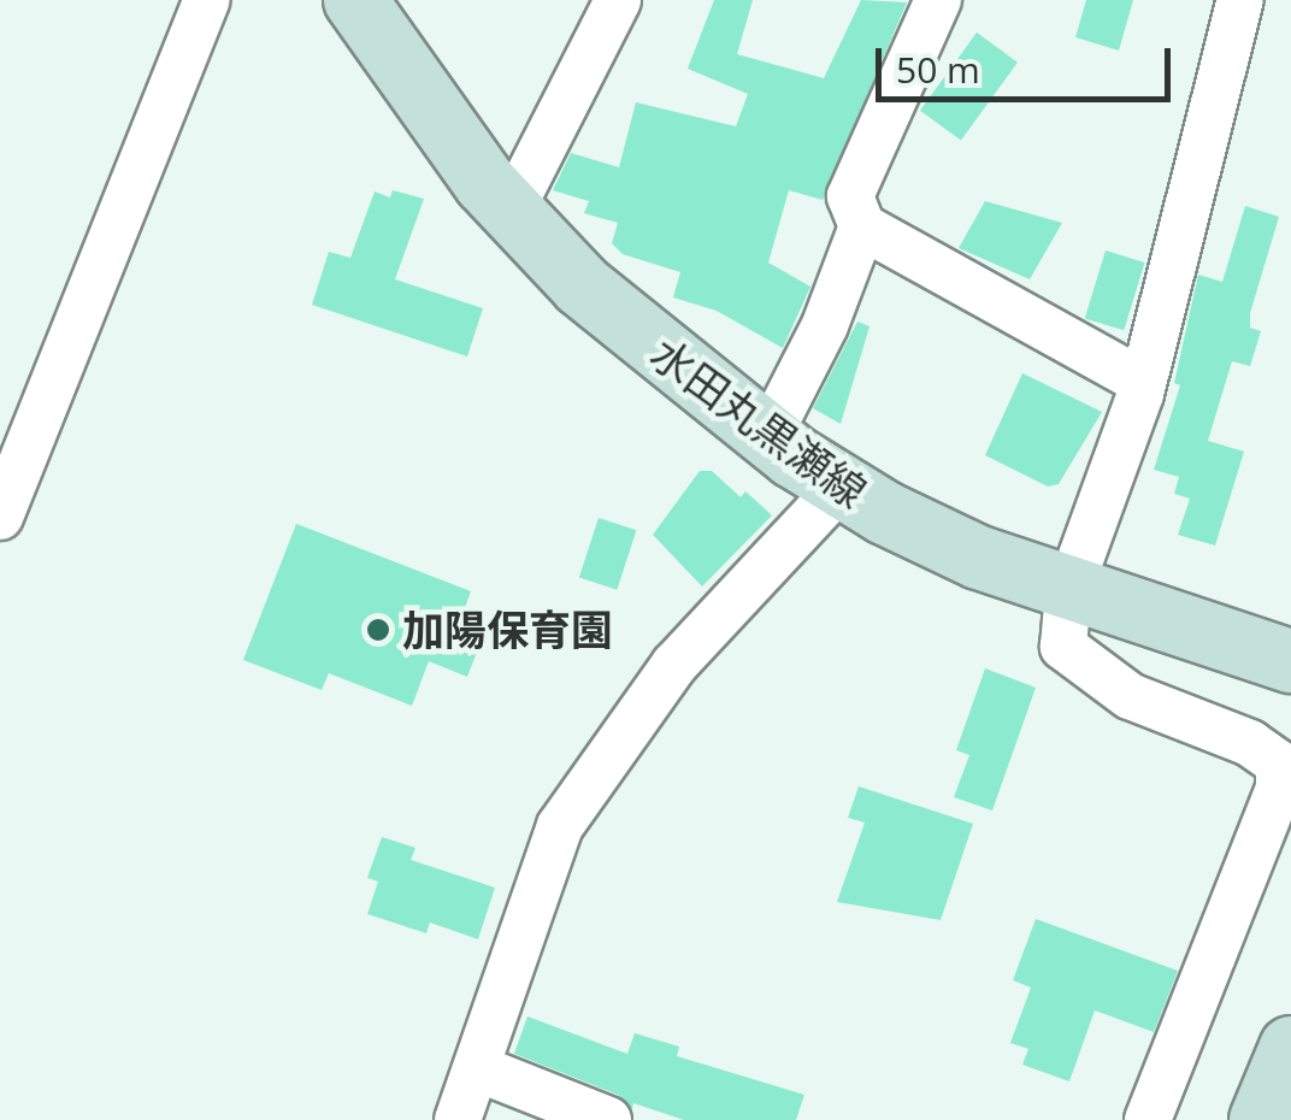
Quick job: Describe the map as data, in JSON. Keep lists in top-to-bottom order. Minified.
{"streets":{"main road":["水田丸黒瀬線"]},"places":["加陽保育園"],"scale_bar":"50 m"}
